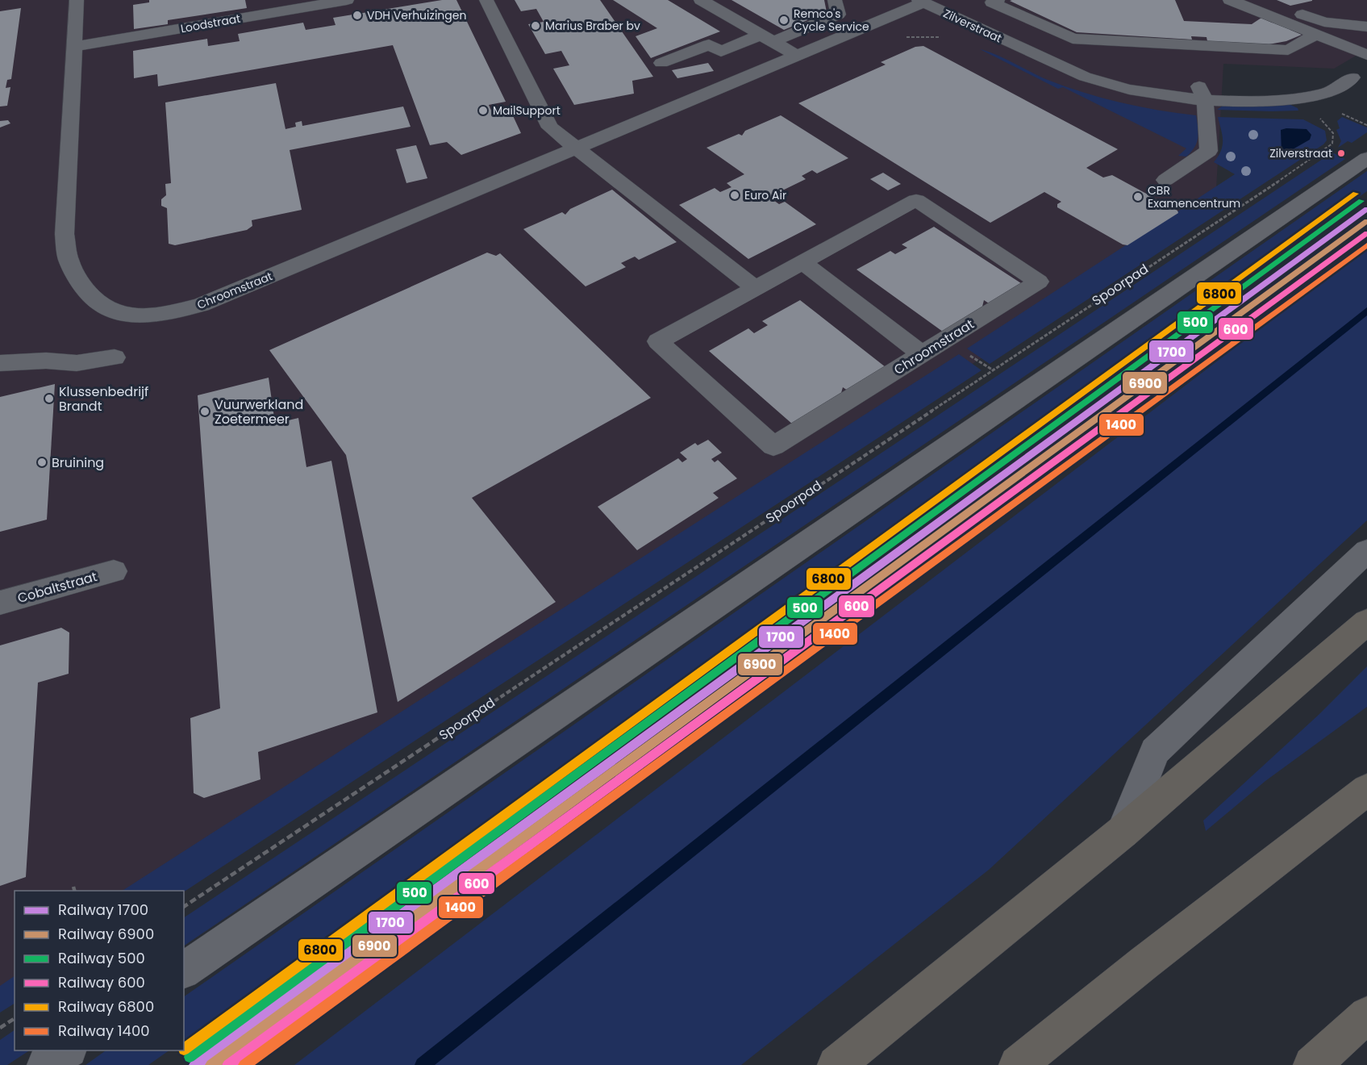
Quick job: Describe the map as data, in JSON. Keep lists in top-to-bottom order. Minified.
{"streets":{"street":["Loodstraat","Zilverstraat","Chroomstraat","Cobaltstraat"],"path":["Spoorpad"]},"crossings":[["Loodstraat","Chroomstraat"],["Zilverstraat","Chroomstraat"]],"places":["VDH Verhuizingen","Remco's Cycle Service","Marius Braber bv","MailSupport","Zilverstraat","Euro Air","CBR Examencentrum","Klussenbedrijf Brandt","Vuurwerkland Zoetermeer","Bruining"],"lines":["rail line 6800","rail line 500","rail line 1700","rail line 6900","rail line 600","rail line 1400"],"legend":["Railway 1700","Railway 6900","Railway 500","Railway 600","Railway 6800","Railway 1400"]}
